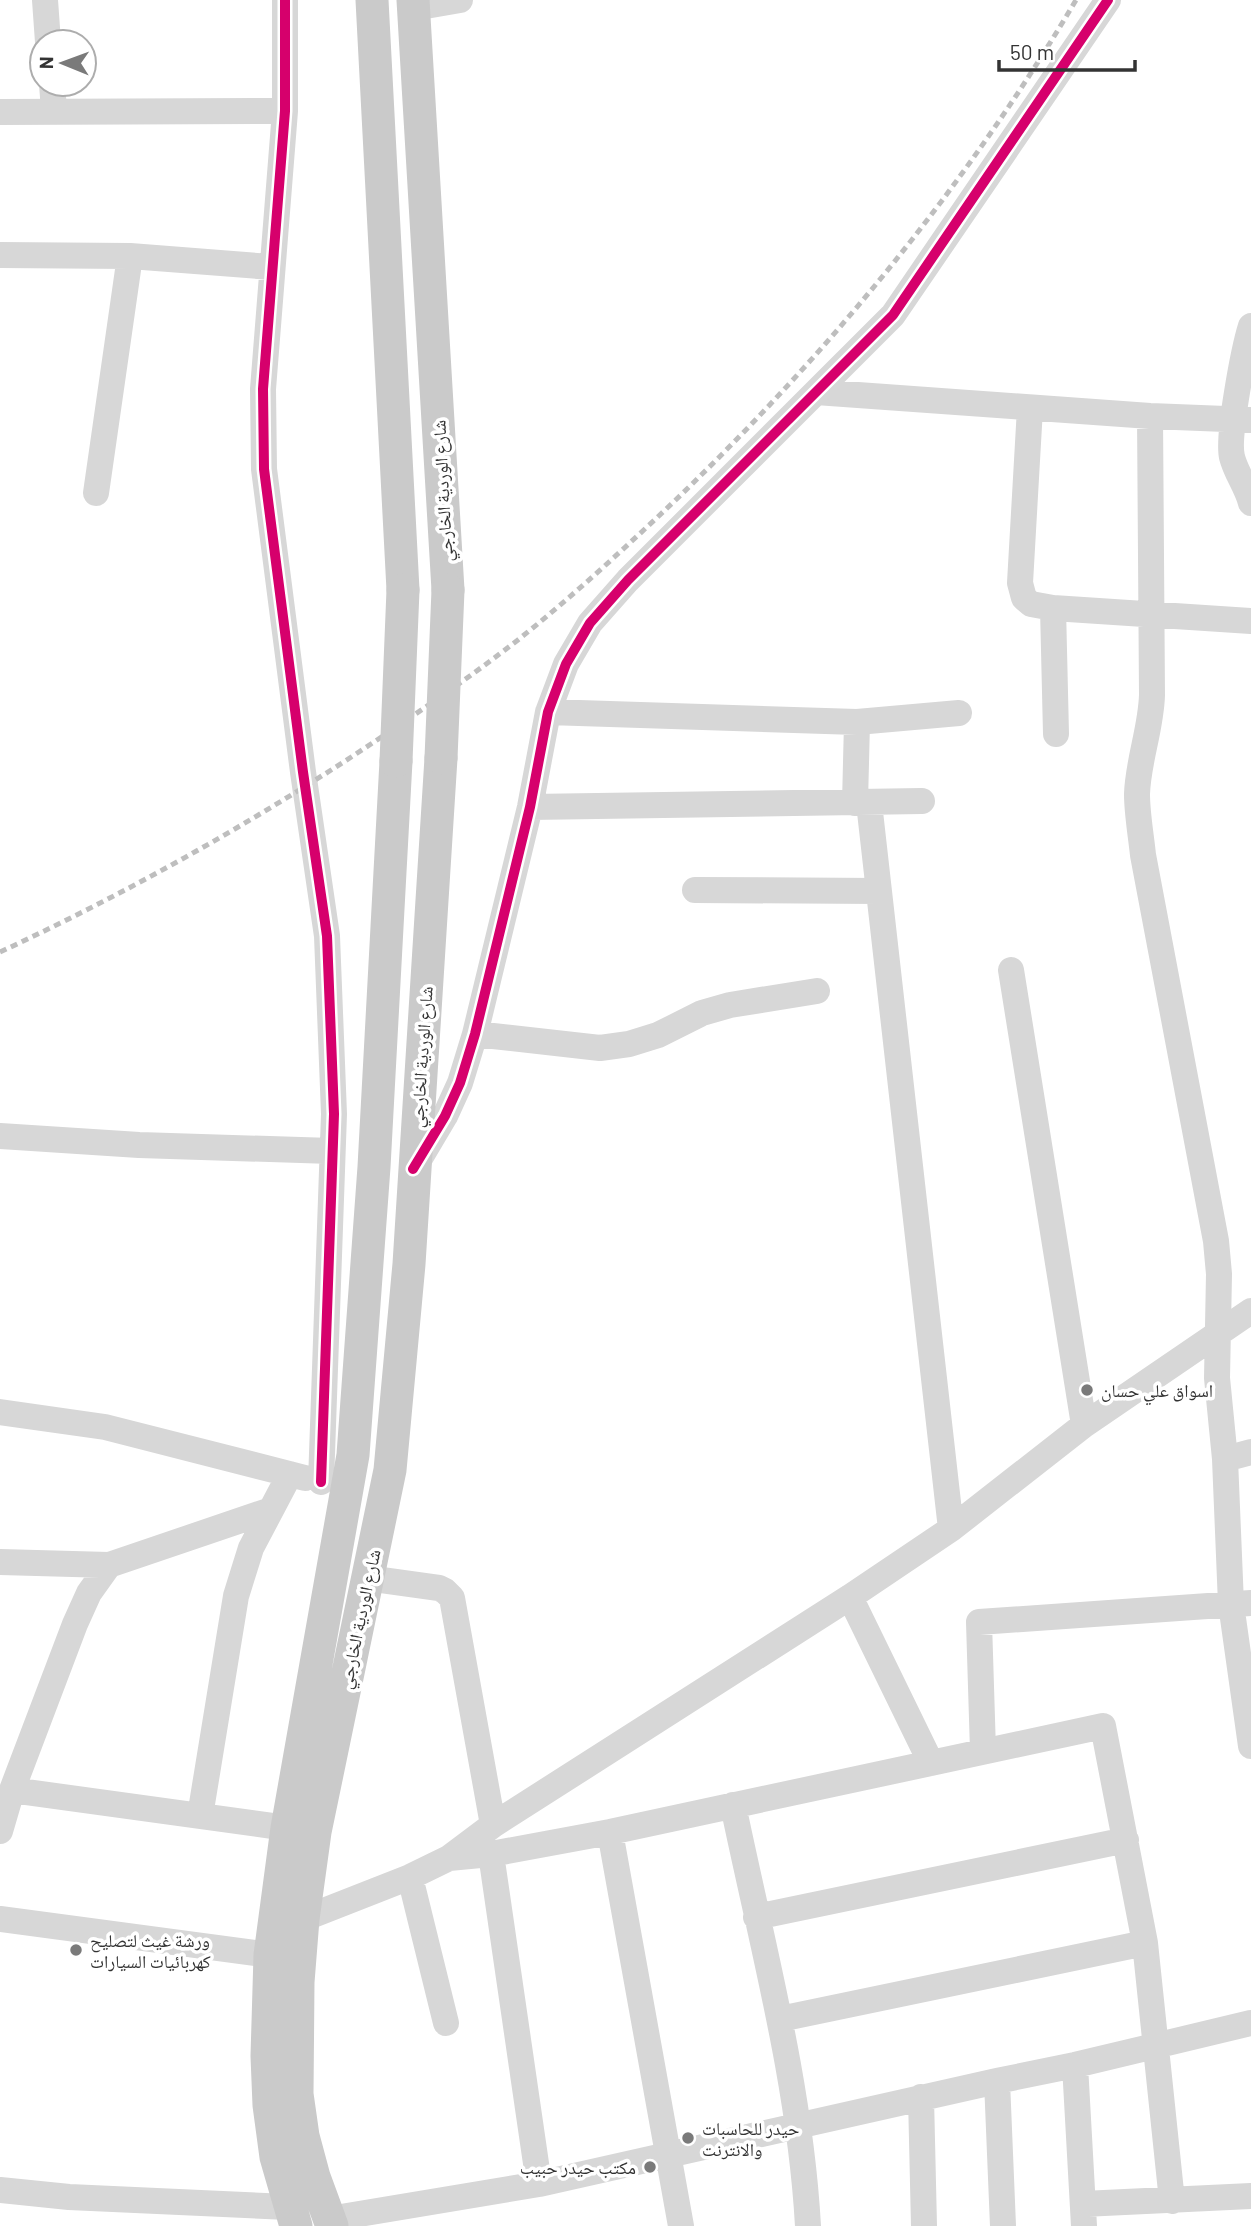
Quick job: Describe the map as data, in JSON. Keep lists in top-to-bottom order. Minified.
{"streets":{"main road":["شارع الوردية الخارجي"]},"places":["اسواق علي حسان","ورشة غيث لتصليح كهربائيات السيارات","حيدر للحاسبات والانترنت","مكتب حيدر حبيب"],"scale_bar":"50 m","north":"left"}
